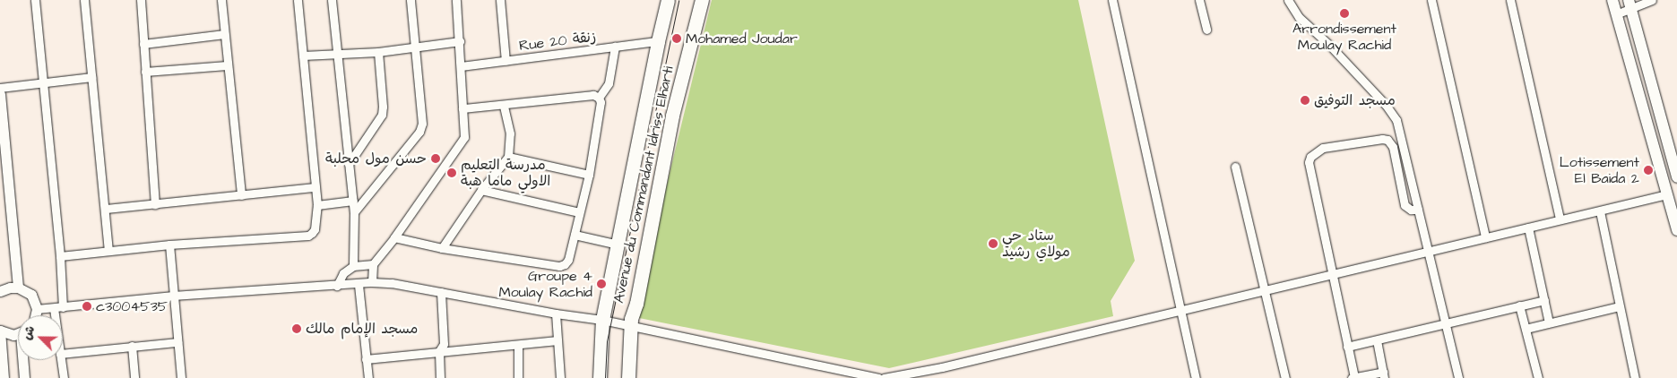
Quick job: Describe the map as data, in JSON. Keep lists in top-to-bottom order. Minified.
{"streets":{"main road":["Avenue du Commandant Idriss Elharti"],"street":["Rue 20 زنقة"]},"crossings":[["Rue 20 زنقة","Avenue du Commandant Idriss Elharti"]],"places":["Arrondissement Moulay Rachid","Mohamed Joudar","مسجد التوفيق","حسن مول محلبة","Lotissement El Baida 2","مدرسة التعليم الاولي ماما هبة","ستاد حي مولاي رشيد","Groupe 4 Moulay Rachid","c3004535","مسجد الإمام مالك"],"north":"top left"}
